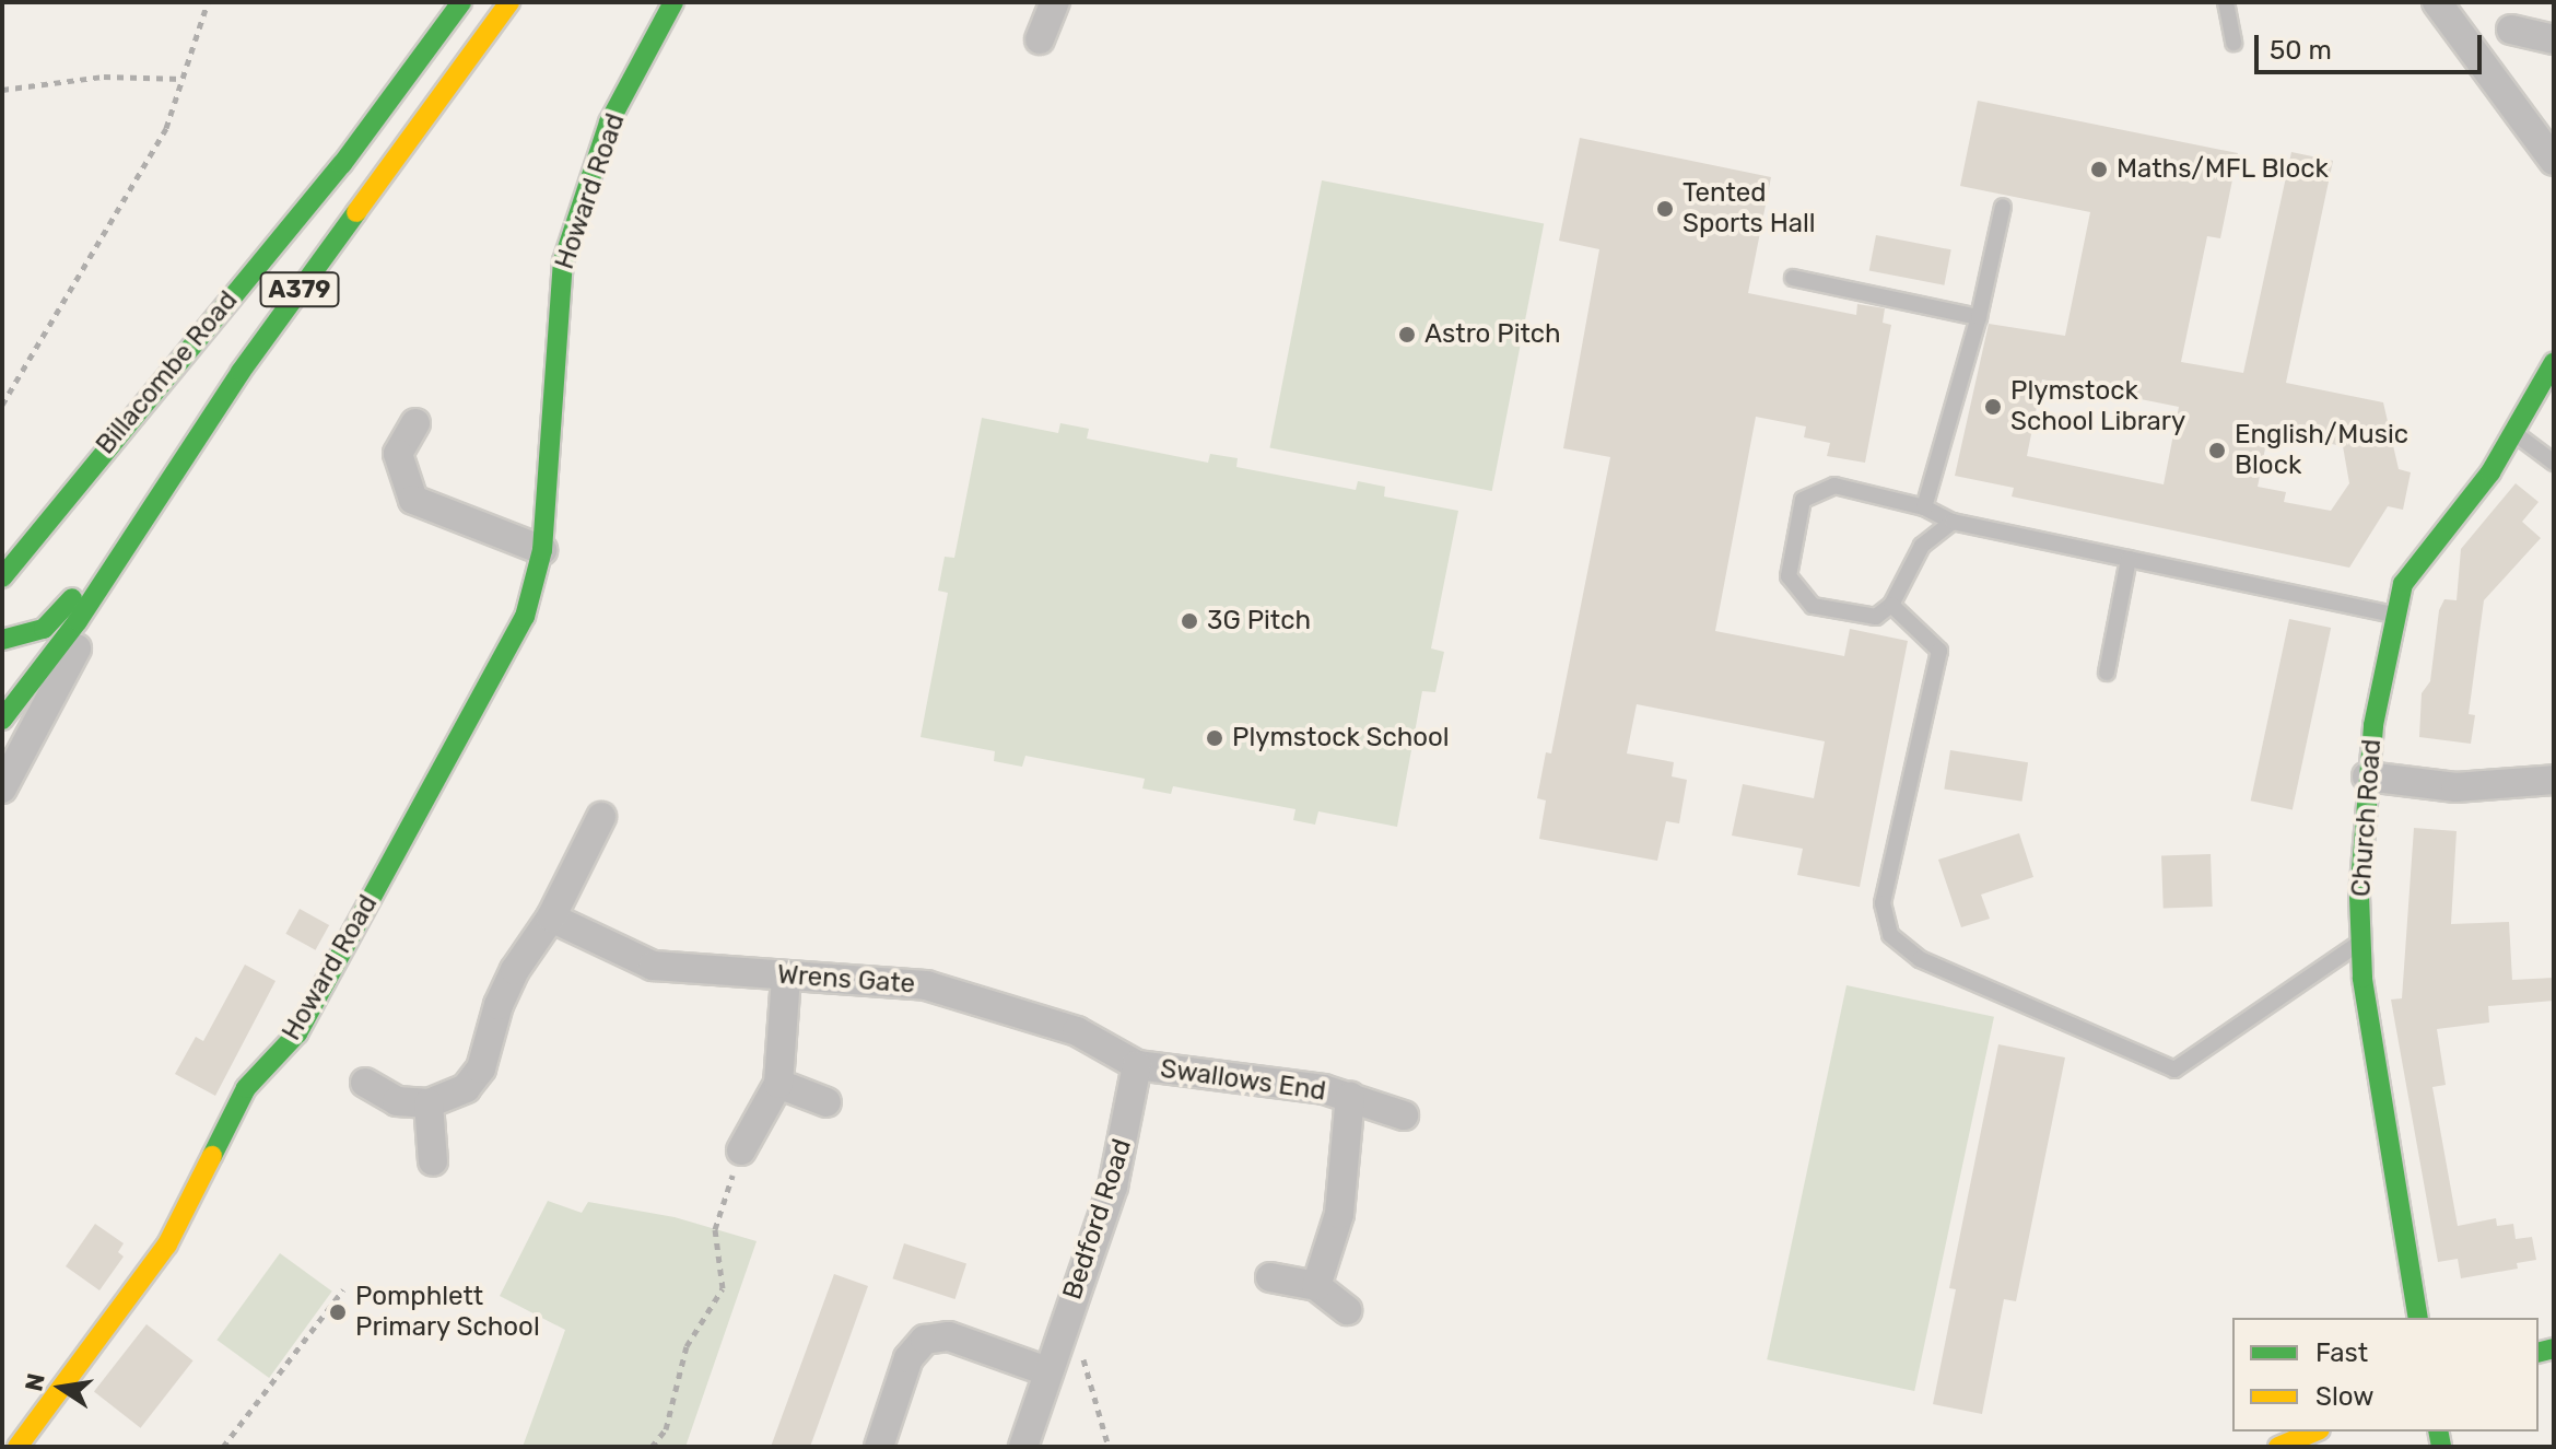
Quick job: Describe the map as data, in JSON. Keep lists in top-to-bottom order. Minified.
{"streets":{"street":["Howard Road","A379","Billacombe Road","Church Road","Wrens Gate","Swallows End","Bedford Road"]},"crossings":[["A379","Billacombe Road"],["Wrens Gate","Swallows End"],["Wrens Gate","Bedford Road"],["Swallows End","Bedford Road"]],"places":["Maths/MFL Block","Tented Sports Hall","Astro Pitch","Plymstock School Library","English/Music Block","3G Pitch","Plymstock School","Pomphlett Primary School"],"legend":["Fast","Slow"],"scale_bar":"50 m","north":"left"}
